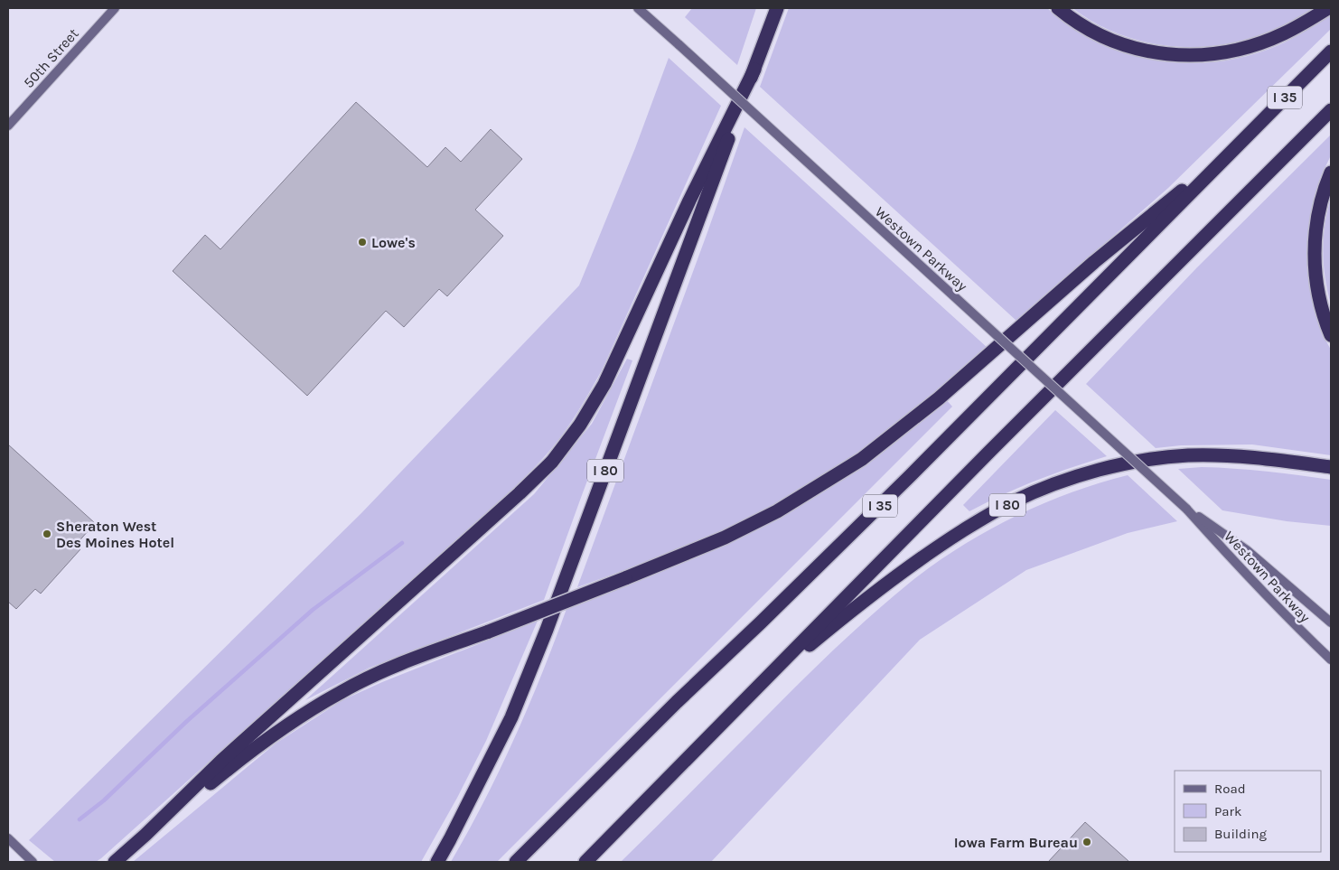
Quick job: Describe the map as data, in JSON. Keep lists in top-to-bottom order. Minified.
{"streets":{"highway":["I 35","I 80"],"street":["50th Street","Westown Parkway"]},"crossings":[["I 35","I 80"]],"places":["Lowe's","Sheraton West Des Moines Hotel","Iowa Farm Bureau"],"legend":["Road","Park","Building"]}
